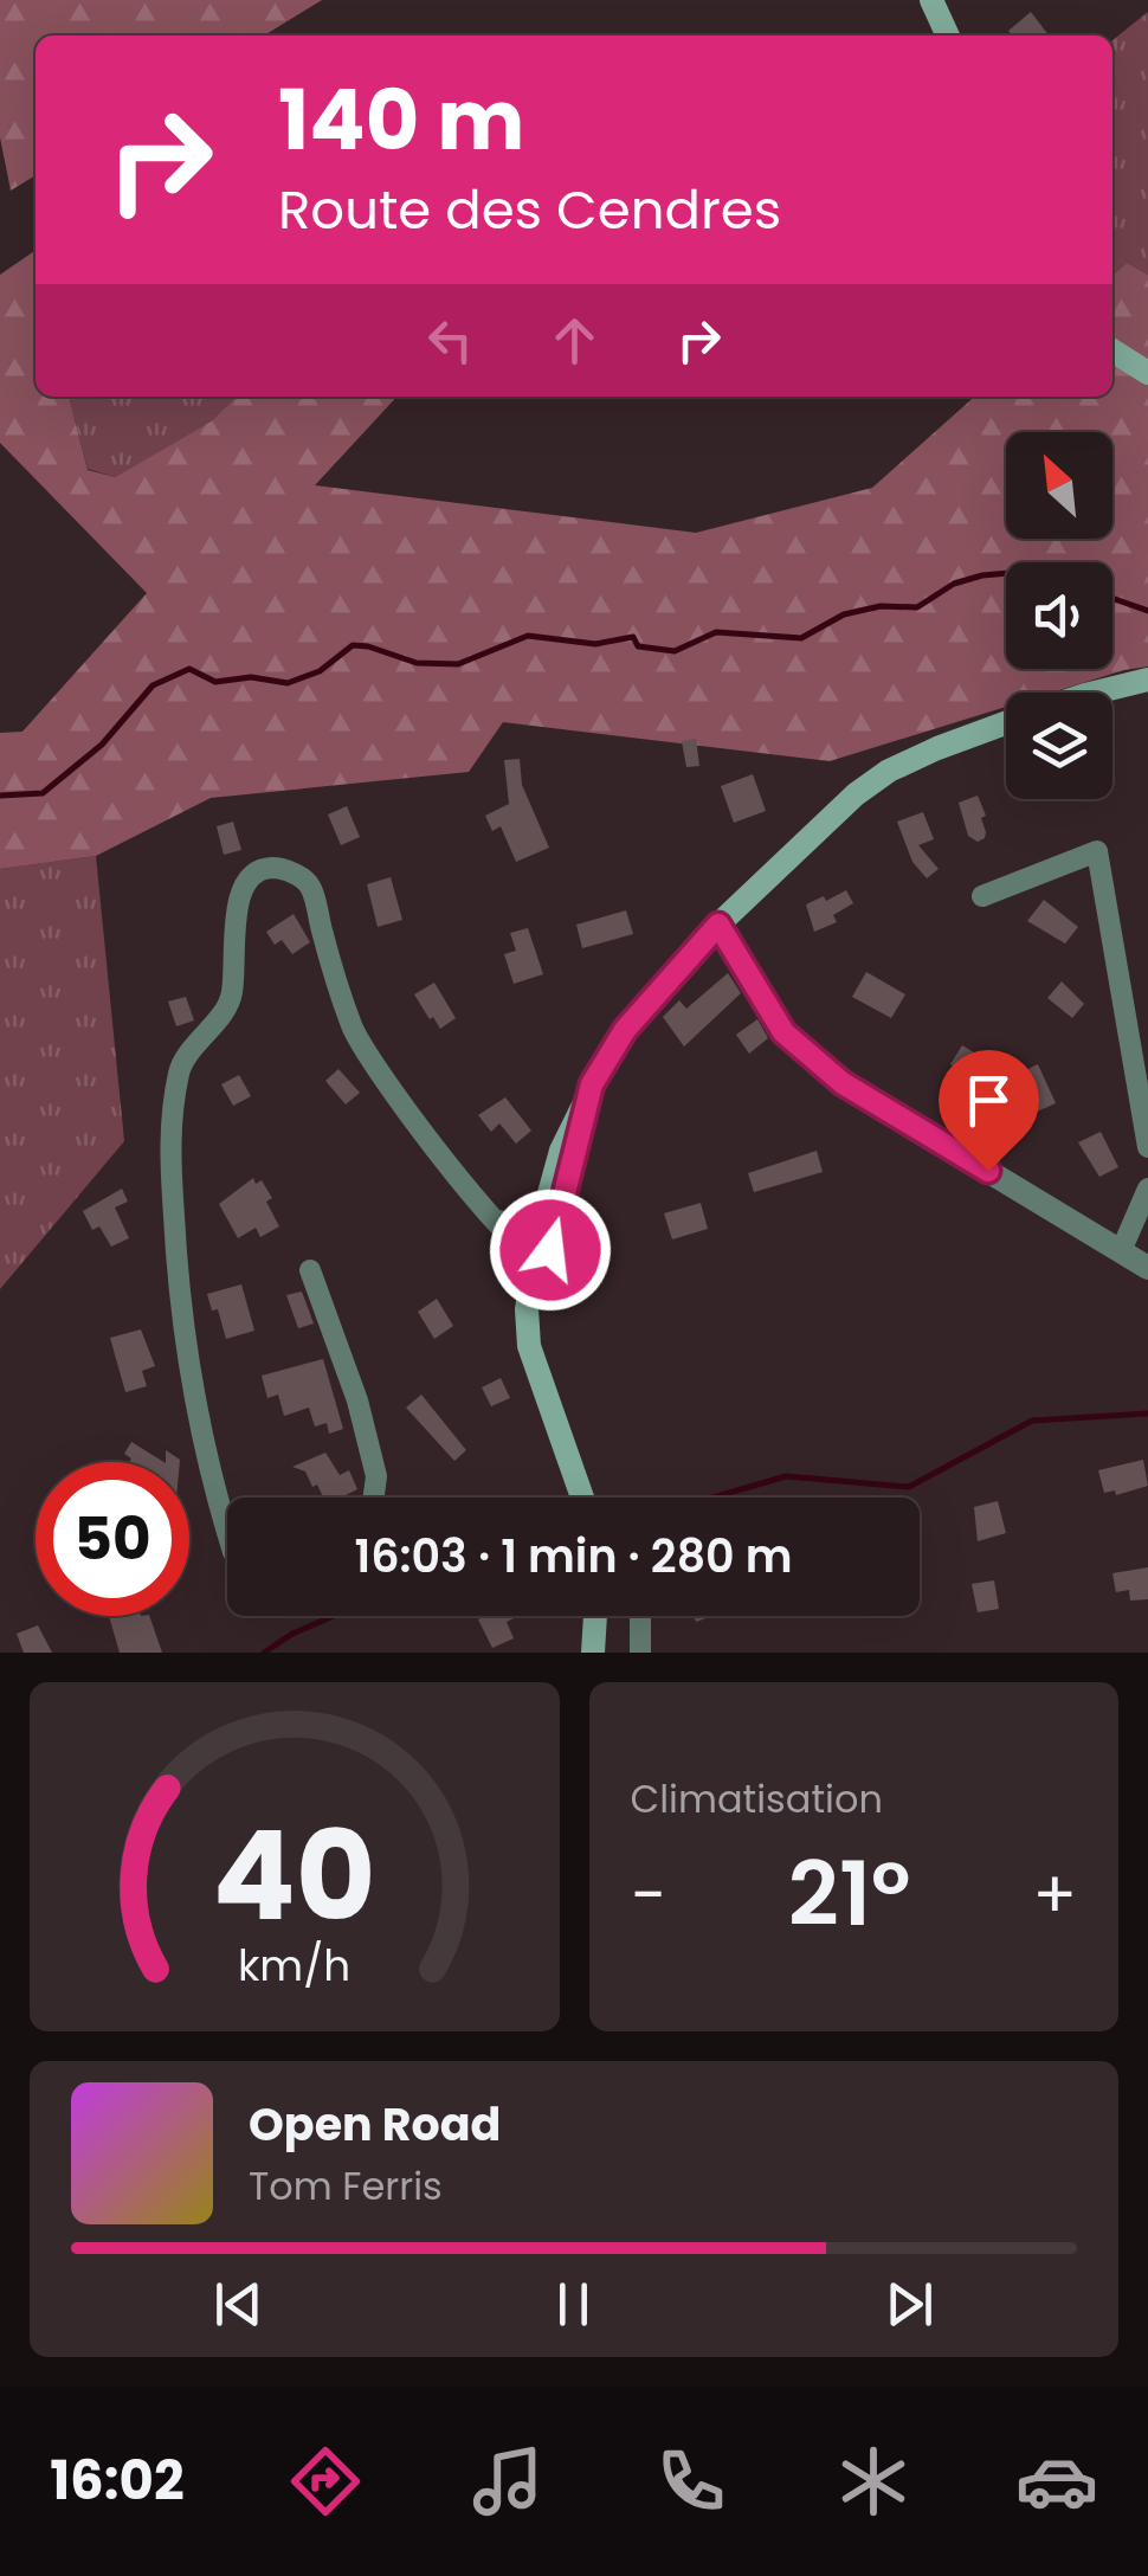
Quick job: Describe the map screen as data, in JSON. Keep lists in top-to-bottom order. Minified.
{"north":"top left","page":{"turn":["140 m","Route des Cendres"],"limit":"50","trip":"16:03 · 1 min · 280 m","tile":"Climatisation","heat":["−","21°","+"],"song":["Open Road","Tom Ferris"],"tabs":"16:02","gauge":["40","km/h"]}}
